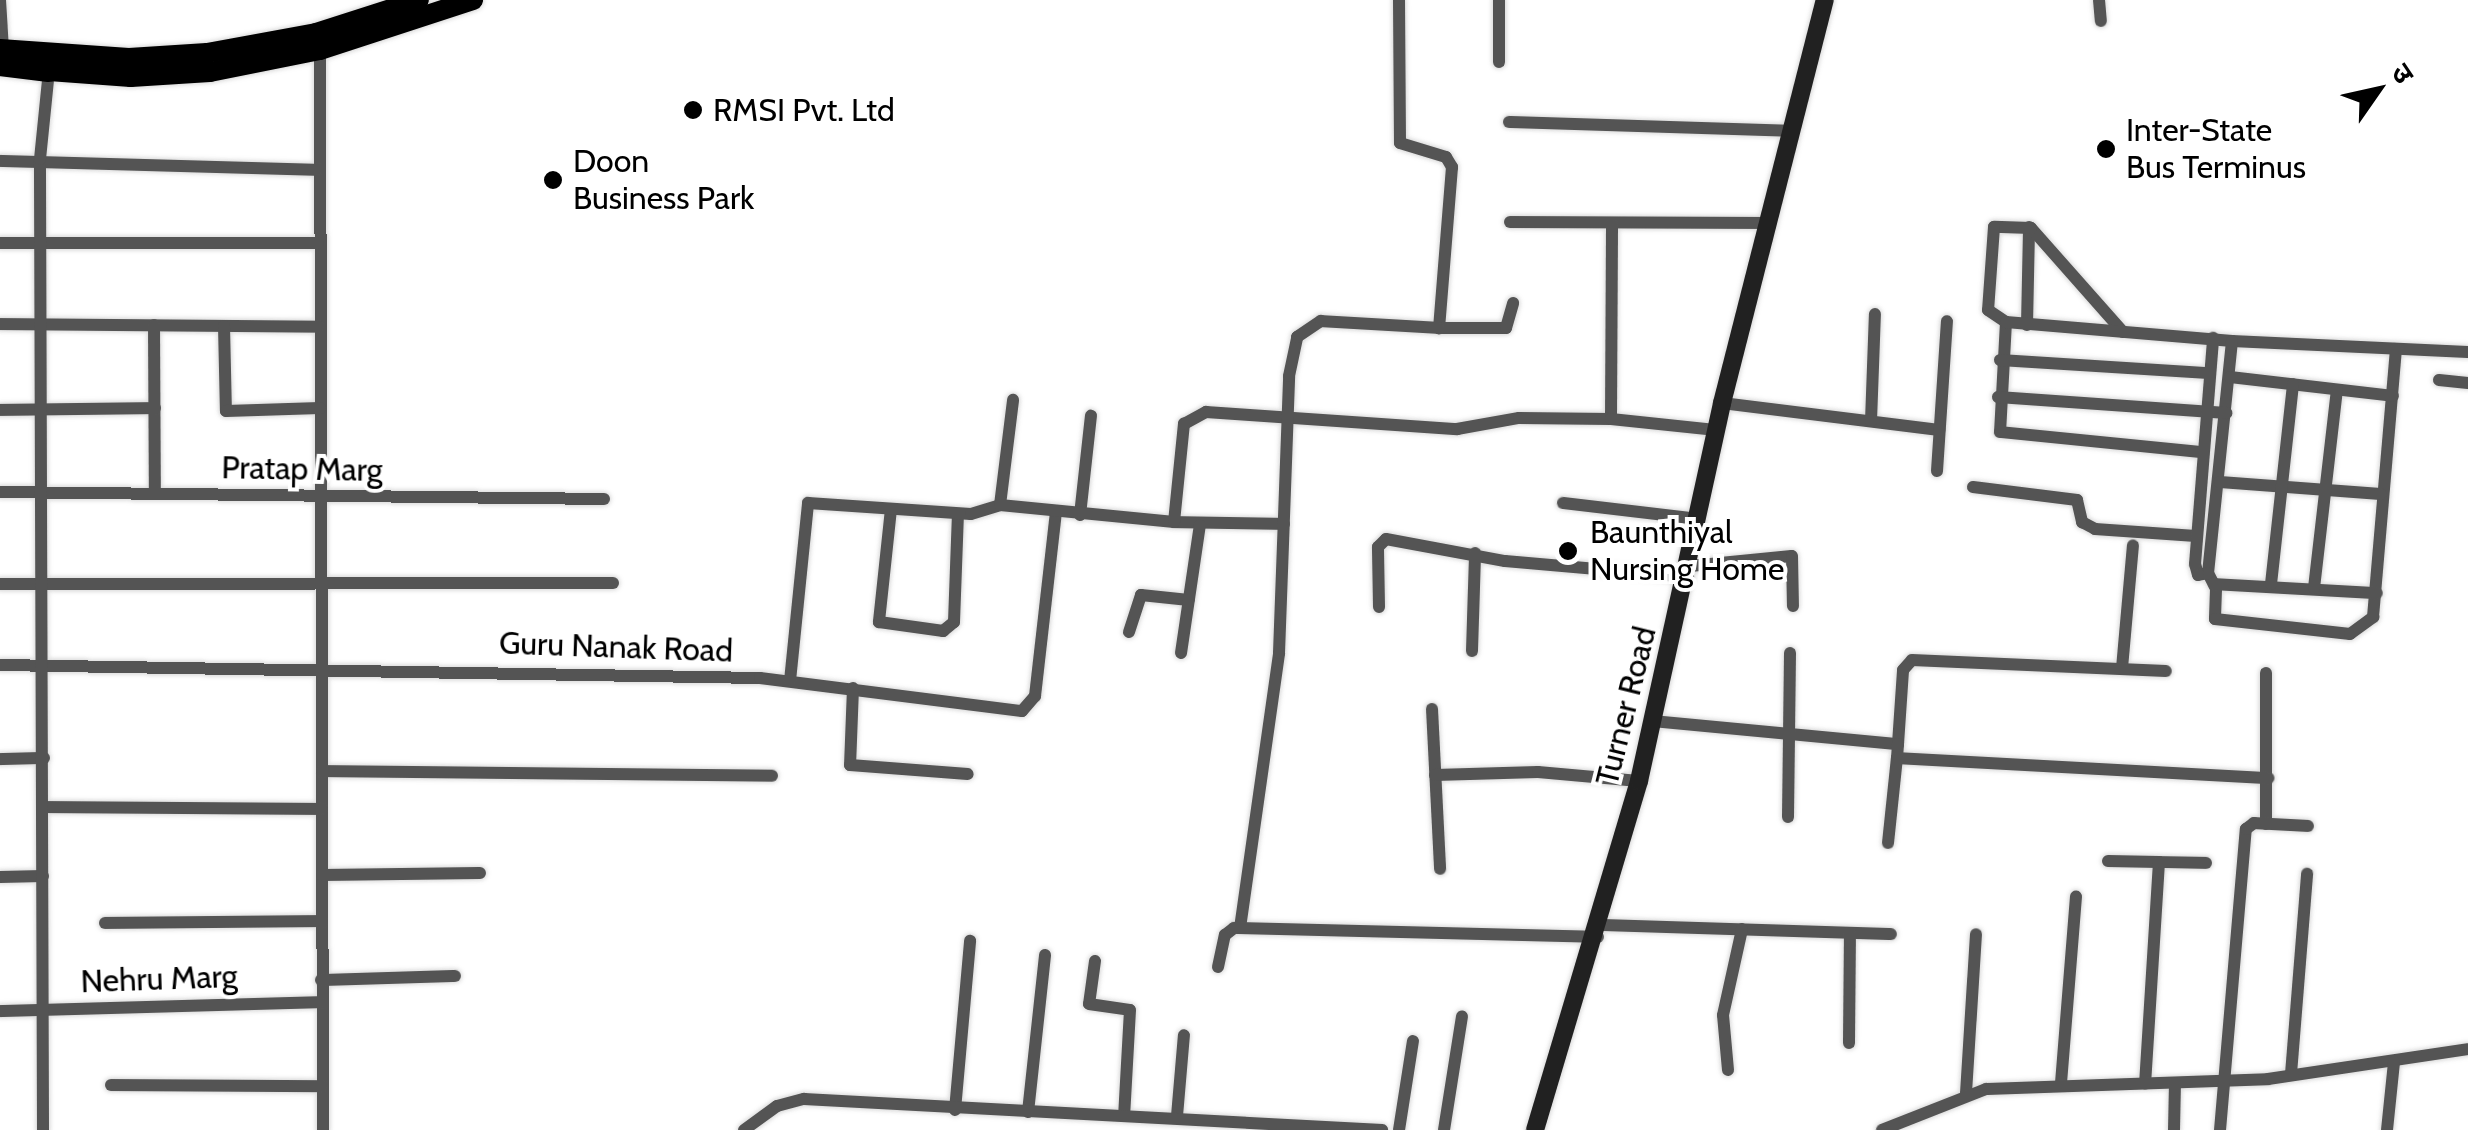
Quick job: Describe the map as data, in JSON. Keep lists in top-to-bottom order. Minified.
{"streets":{"main road":["Turner Road"],"street":["Pratap Marg","Guru Nanak Road","Nehru Marg"]},"places":["RMSI Pvt. Ltd","Inter-State Bus Terminus","Doon Business Park","Baunthiyal Nursing Home"],"north":"top right"}
